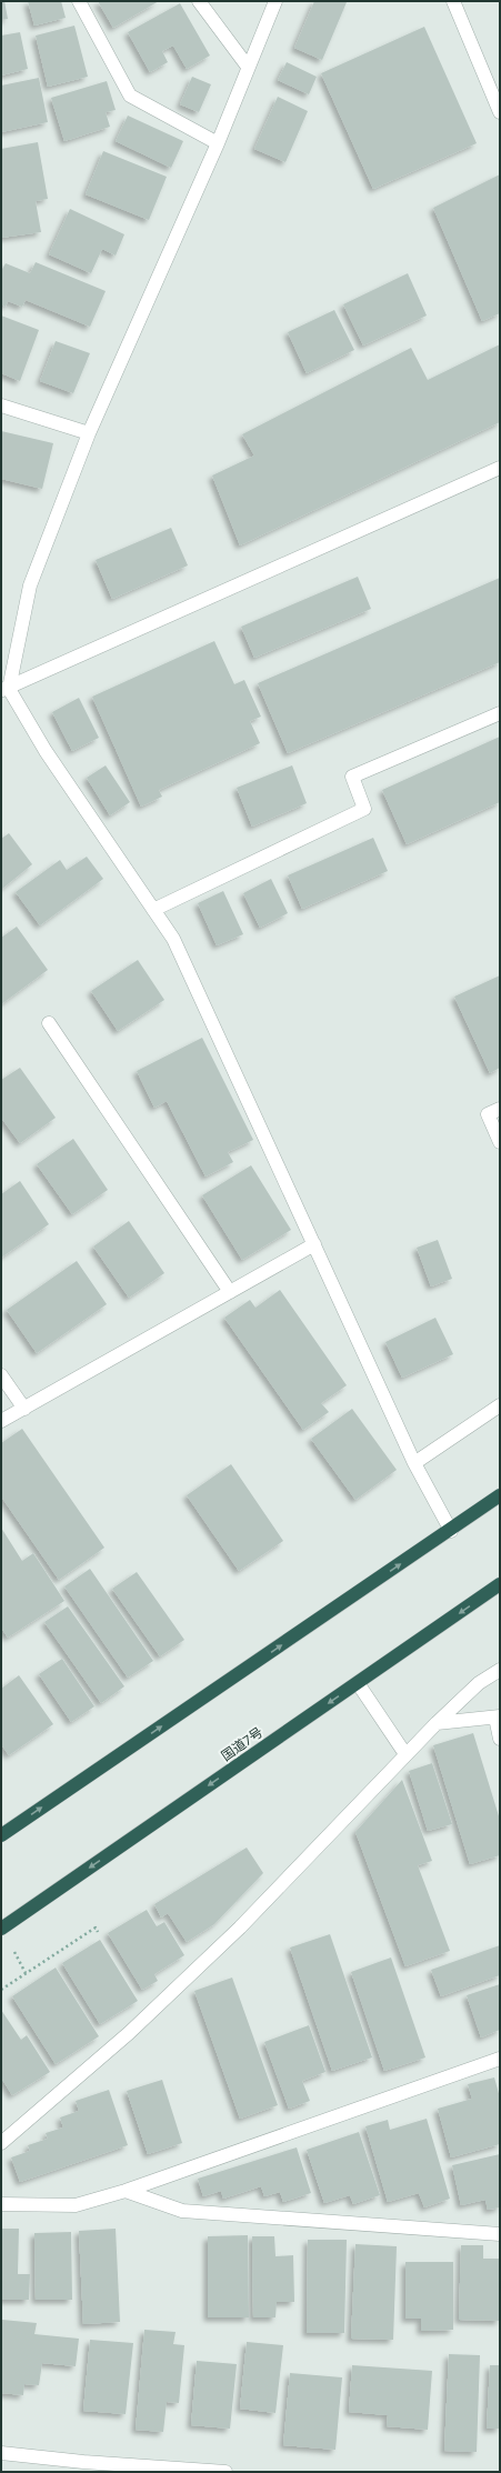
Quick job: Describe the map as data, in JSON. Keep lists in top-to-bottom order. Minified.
{"streets":{"highway":["国道7号"]}}
